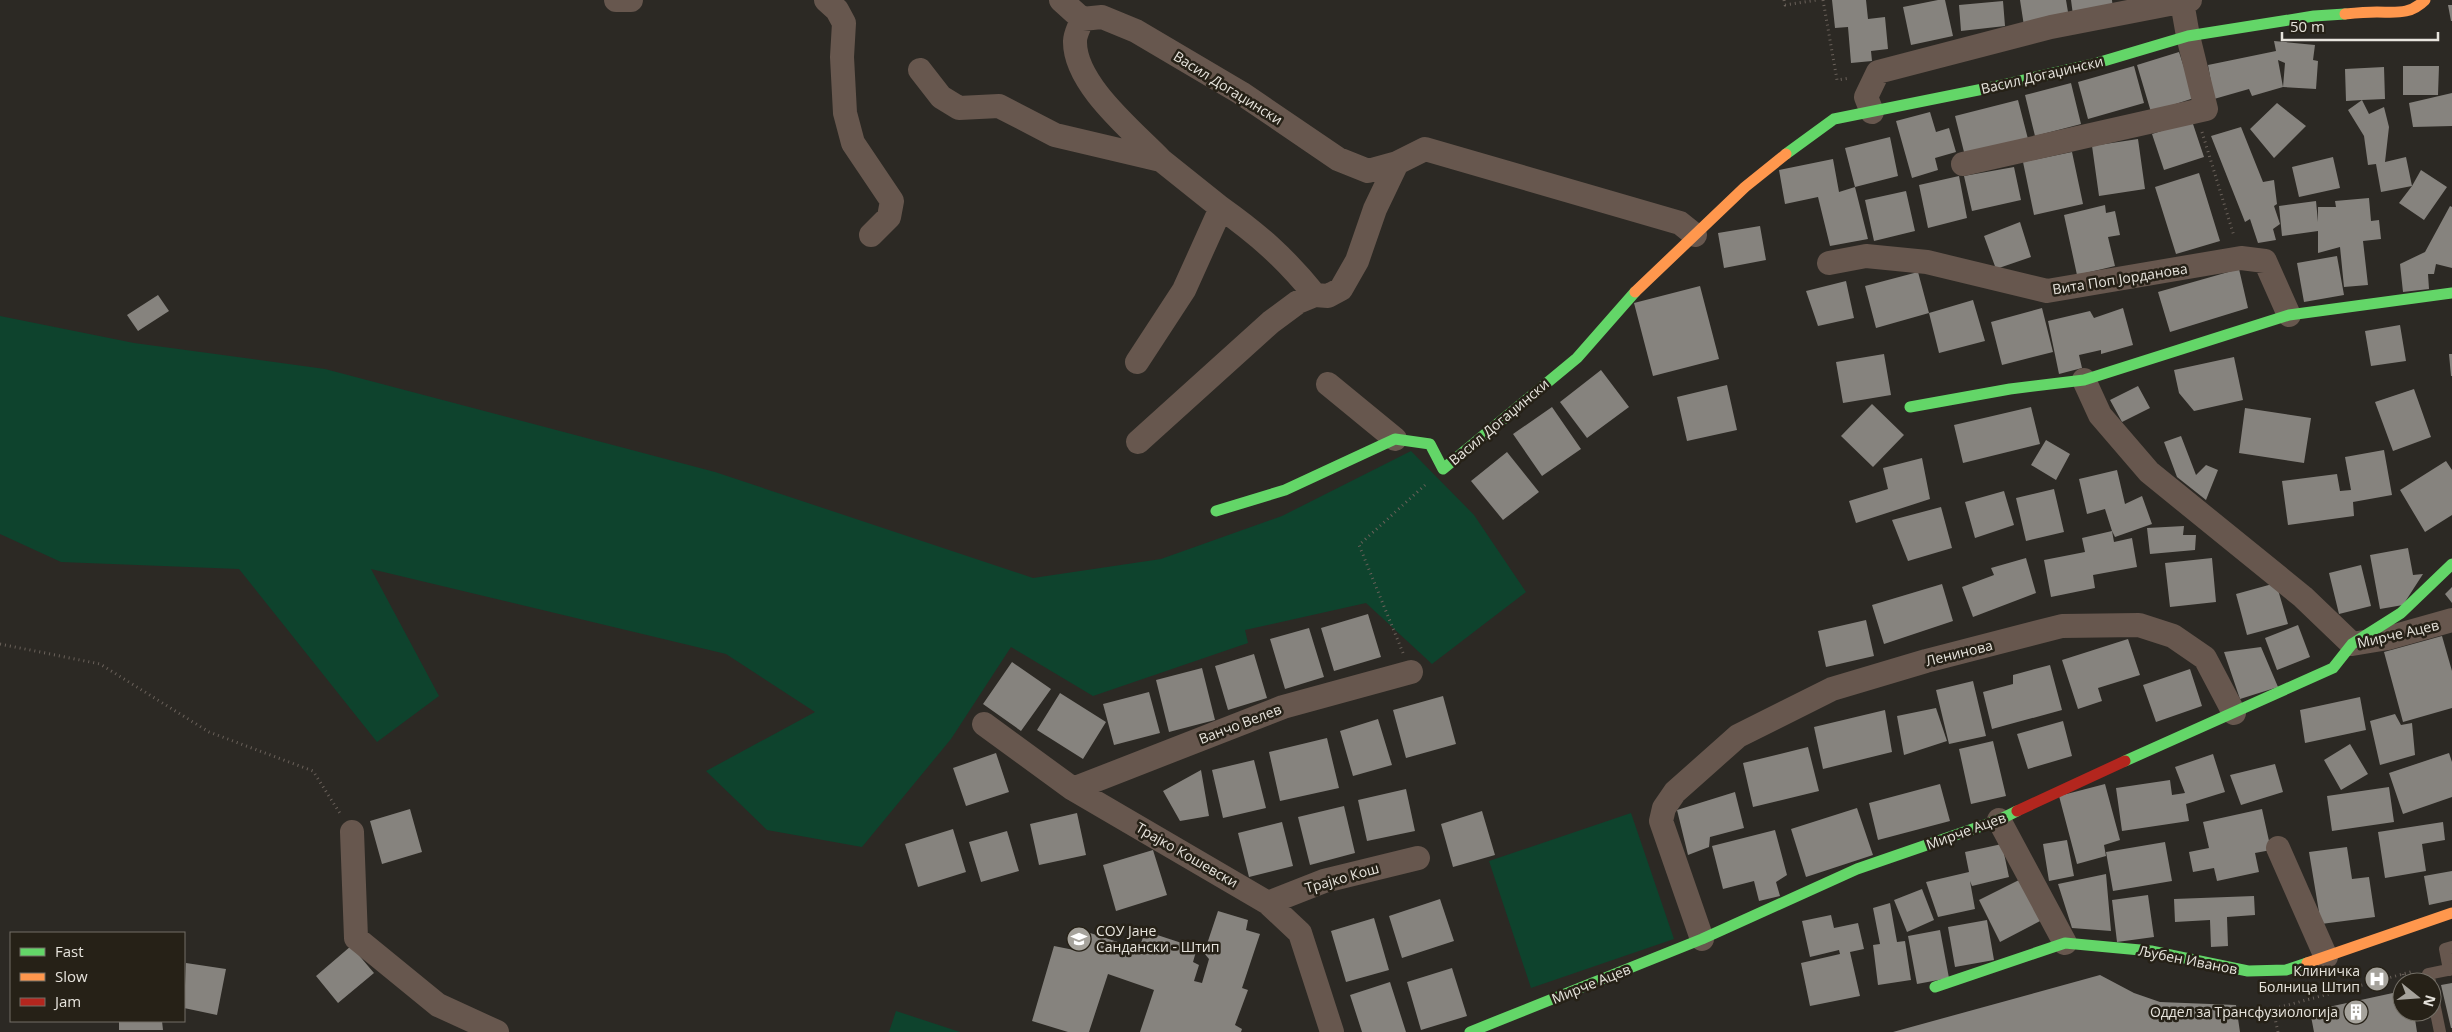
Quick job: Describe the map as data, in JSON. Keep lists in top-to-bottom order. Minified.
{"streets":{"street":["Васил Догаџински","Вита Поп Јорданова","Мирче Ацев","Ленинова","Ванчо Велев","Трајко Кошевски","Трајко Кош","Љубен Иванов"]},"crossings":[["Мирче Ацев","Ленинова"],["Ванчо Велев","Трајко Кошевски"],["Трајко Кошевски","Трајко Кош"]],"places":{"school or university":["СОУ Јане Сандански - Штип"],"hospital":["Клиничка Болница Штип"],"building":["Оддел за Трансфузиологија"]},"legend":["Fast","Slow","Jam"],"scale_bar":"50 m","north":"right"}
